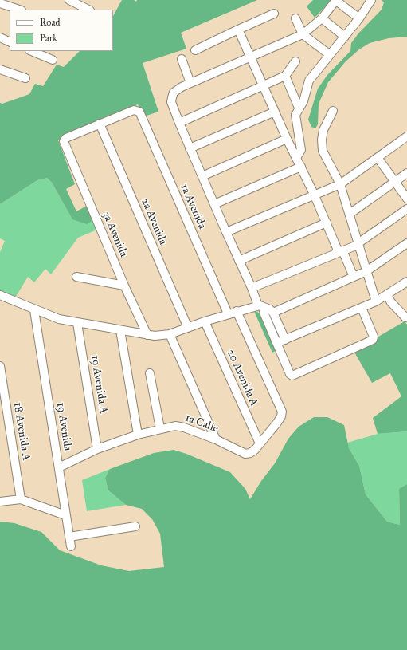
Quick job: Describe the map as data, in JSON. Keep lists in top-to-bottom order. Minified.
{"streets":{"street":["1a Avenida","2a Avenida","3a Avenida","20 Avenida A","19 Avenida A","1a Calle","19 Avenida","18 Avenida A"]},"crossings":[["1a Avenida","2a Avenida"],["1a Avenida","3a Avenida"],["2a Avenida","3a Avenida"],["20 Avenida A","1a Calle"],["19 Avenida A","1a Calle"],["1a Calle","19 Avenida"]],"legend":["Road","Park"]}
